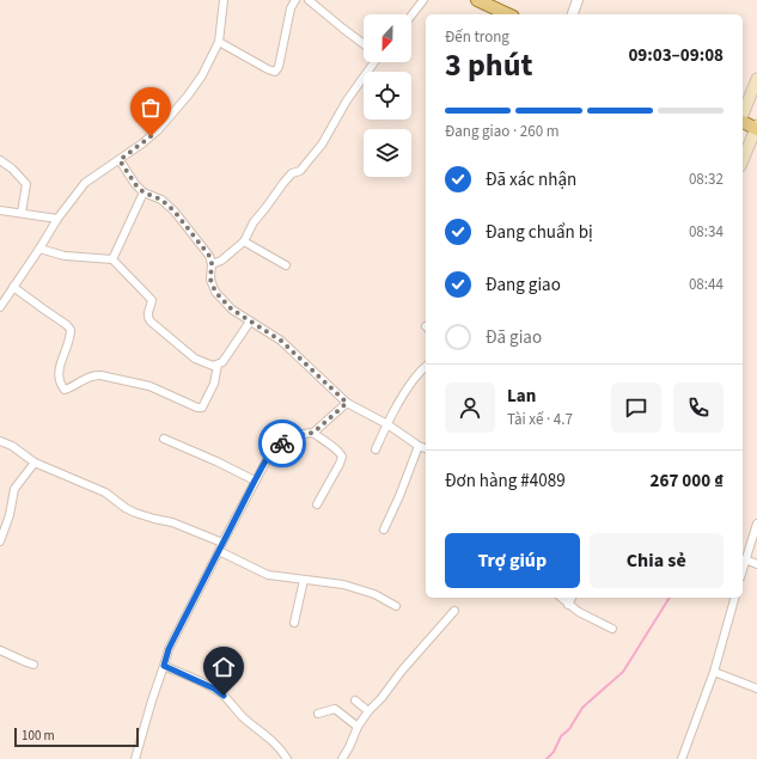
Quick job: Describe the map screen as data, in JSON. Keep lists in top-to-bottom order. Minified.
{"scale_bar":"100 m","north":"bottom","page":{"heading":["3 phút","Đến trong","09:03–09:08"],"panel":["Lan","Tài xế · 4.7","Đơn hàng #4089","267 000 ₫"],"bar":"Đang giao · 260 m","list":[["Đã xác nhận","08:32"],["Đang chuẩn bị","08:34"],["Đang giao","08:44"],"Đã giao"],"buttons":["Trợ giúp","Chia sẻ"],"scale":"100 m"}}
